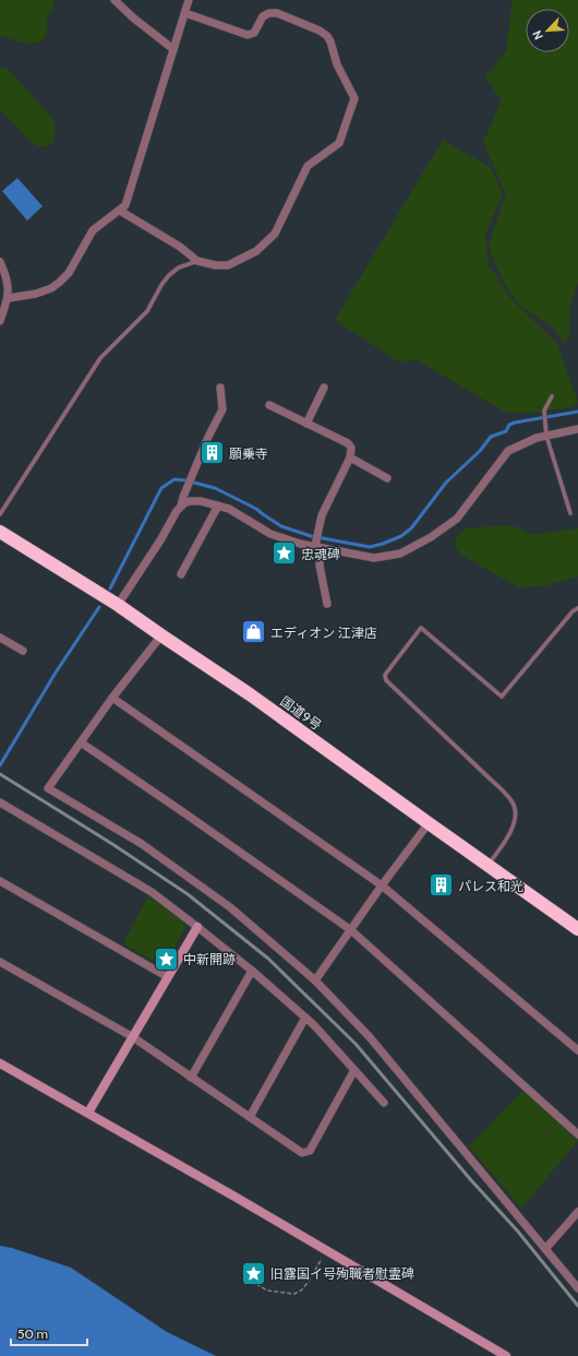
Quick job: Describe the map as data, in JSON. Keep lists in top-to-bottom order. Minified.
{"streets":{"highway":["国道9号"]},"places":{"building":["願乗寺","パレス和光"],"place":["忠魂碑","中新開跡","旧露国イ号殉職者慰霊碑"],"shop":["エディオン 江津店"]},"scale_bar":"50 m","north":"bottom left"}
